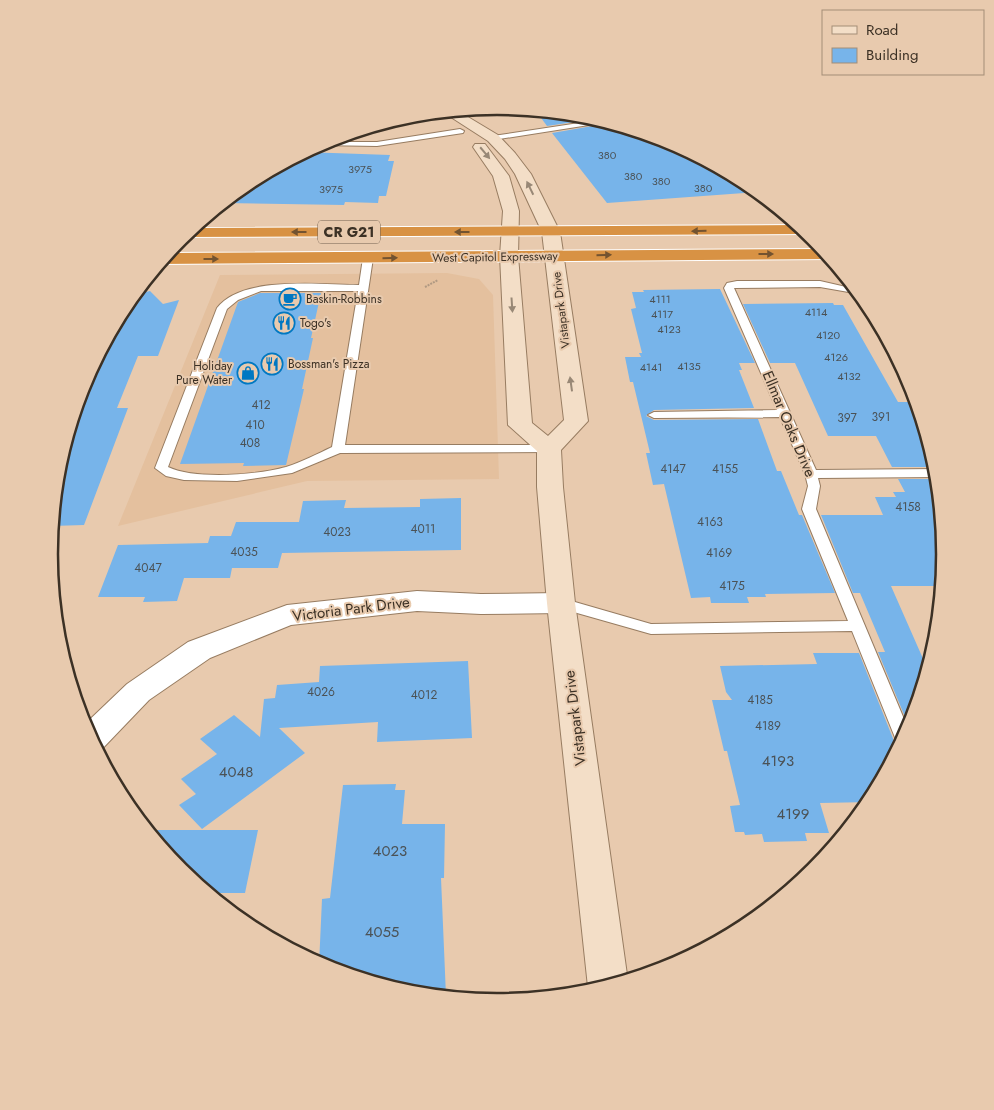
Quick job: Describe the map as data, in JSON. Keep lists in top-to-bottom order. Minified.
{"streets":{"highway":["CR G21","West Capitol Expressway"],"street":["Vistapark Drive","Victoria Park Drive"],"lane":["Ellmar Oaks Drive"]},"crossings":[["West Capitol Expressway","Vistapark Drive"],["Vistapark Drive","Victoria Park Drive"]],"places":{"cafe":["Baskin-Robbins"],"restaurant":["Togo's","Bossman's Pizza"],"shop":["Holiday Pure Water"]},"house_numbers":["380","3975","380","380","380","3975","4111","4114","4117","4123","4120","4126","4135","4141","4132","412","391","397","410","408","4147","4155","4158","4163","4011","4023","4035","4169","4047","4175","4026","4012","4185","4189","4193","4048","4199","4023","4055"],"legend":["Road","Building"]}
